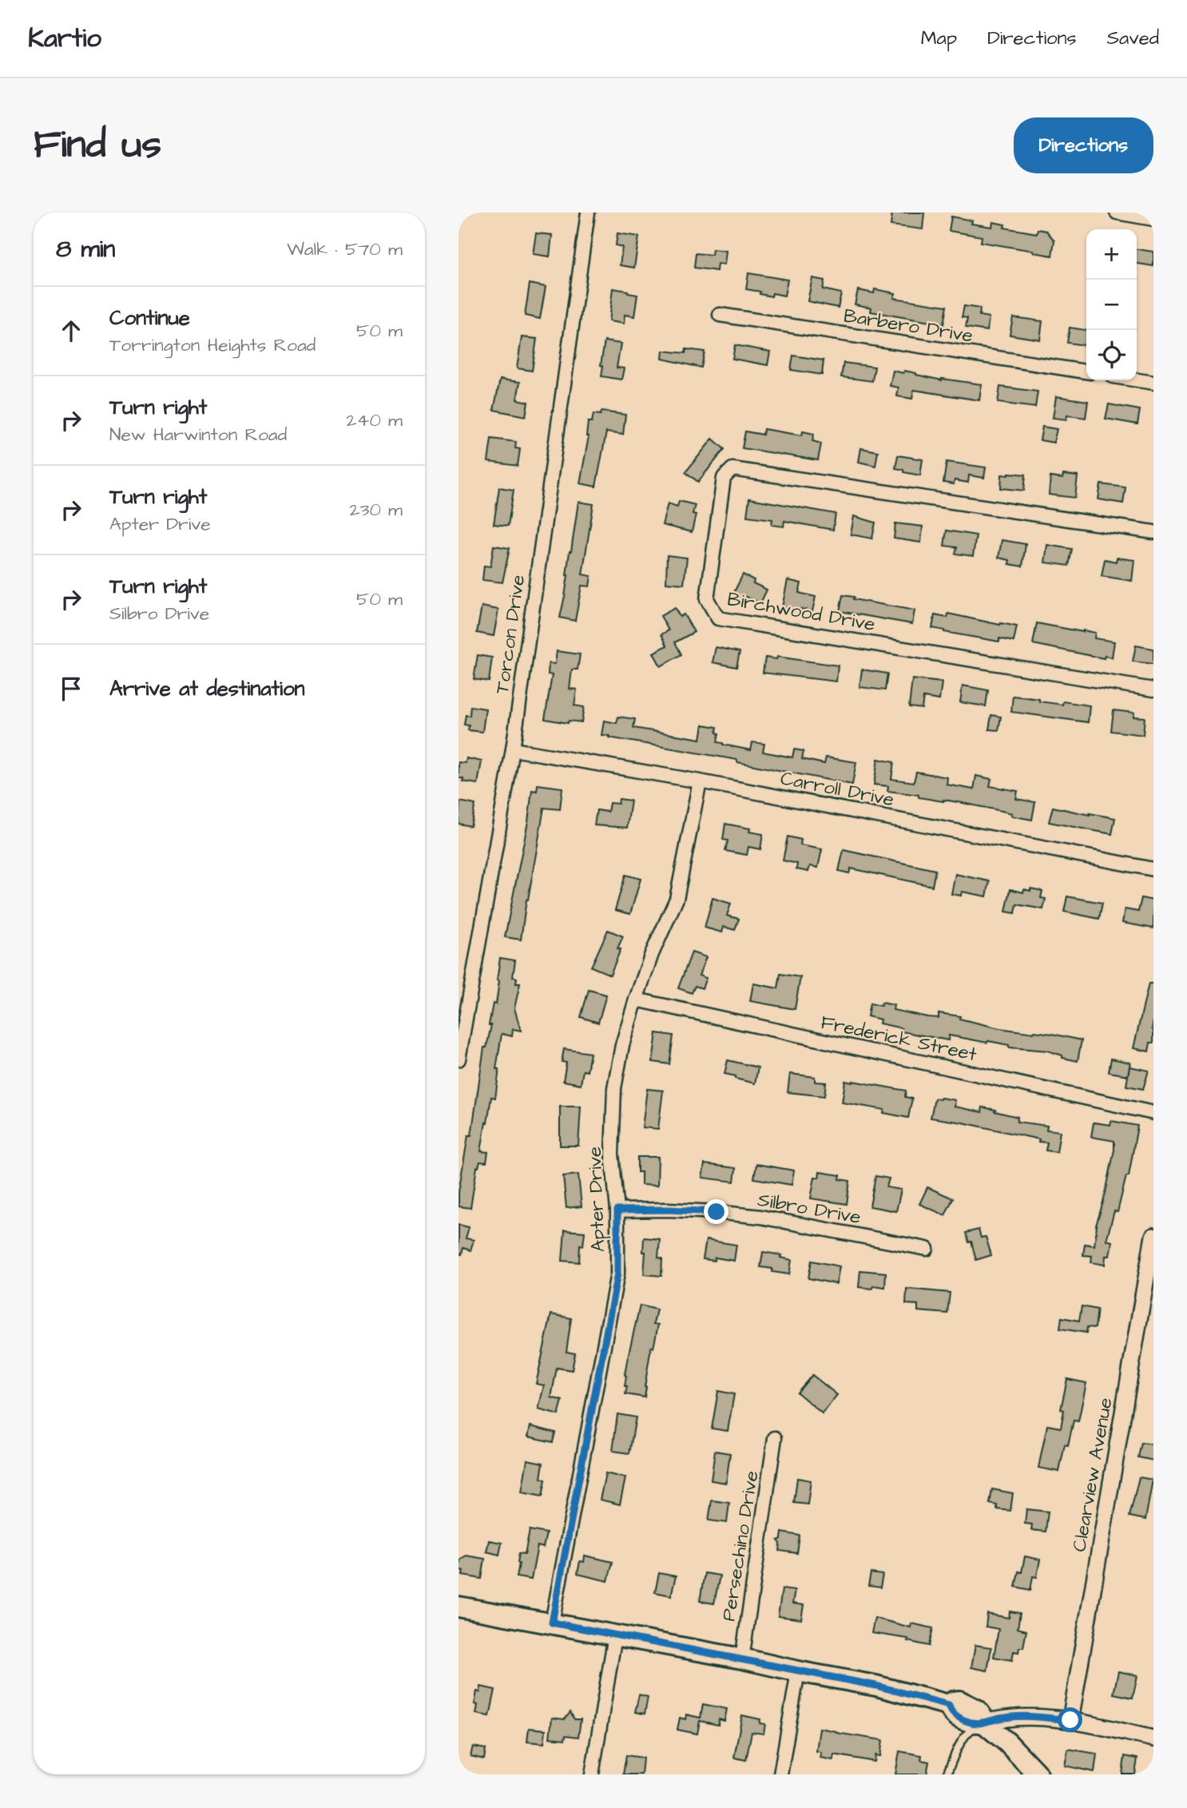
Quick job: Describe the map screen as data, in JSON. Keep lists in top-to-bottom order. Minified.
{"streets":{"street":["Barbero Drive","Birchwood Drive","Torcon Drive","Carroll Drive","Frederick Street","Apter Drive","Silbro Drive","Clearview Avenue","Persechino Drive"]},"crossings":[["Torcon Drive","Carroll Drive"],["Carroll Drive","Apter Drive"],["Frederick Street","Apter Drive"],["Apter Drive","Silbro Drive"]],"page":{"header":"Kartio","nav":["Map","Directions","Saved"],"buttons":"Directions","title":"Find us","heading":["8 min","Walk · 570 m"],"map_buttons":["+","−"],"list":[["Continue","Torrington Heights Road","50 m"],["Turn right","New Harwinton Road","240 m"],["Turn right","Apter Drive","230 m"],["Turn right","Silbro Drive","50 m"],"Arrive at destination"]}}
